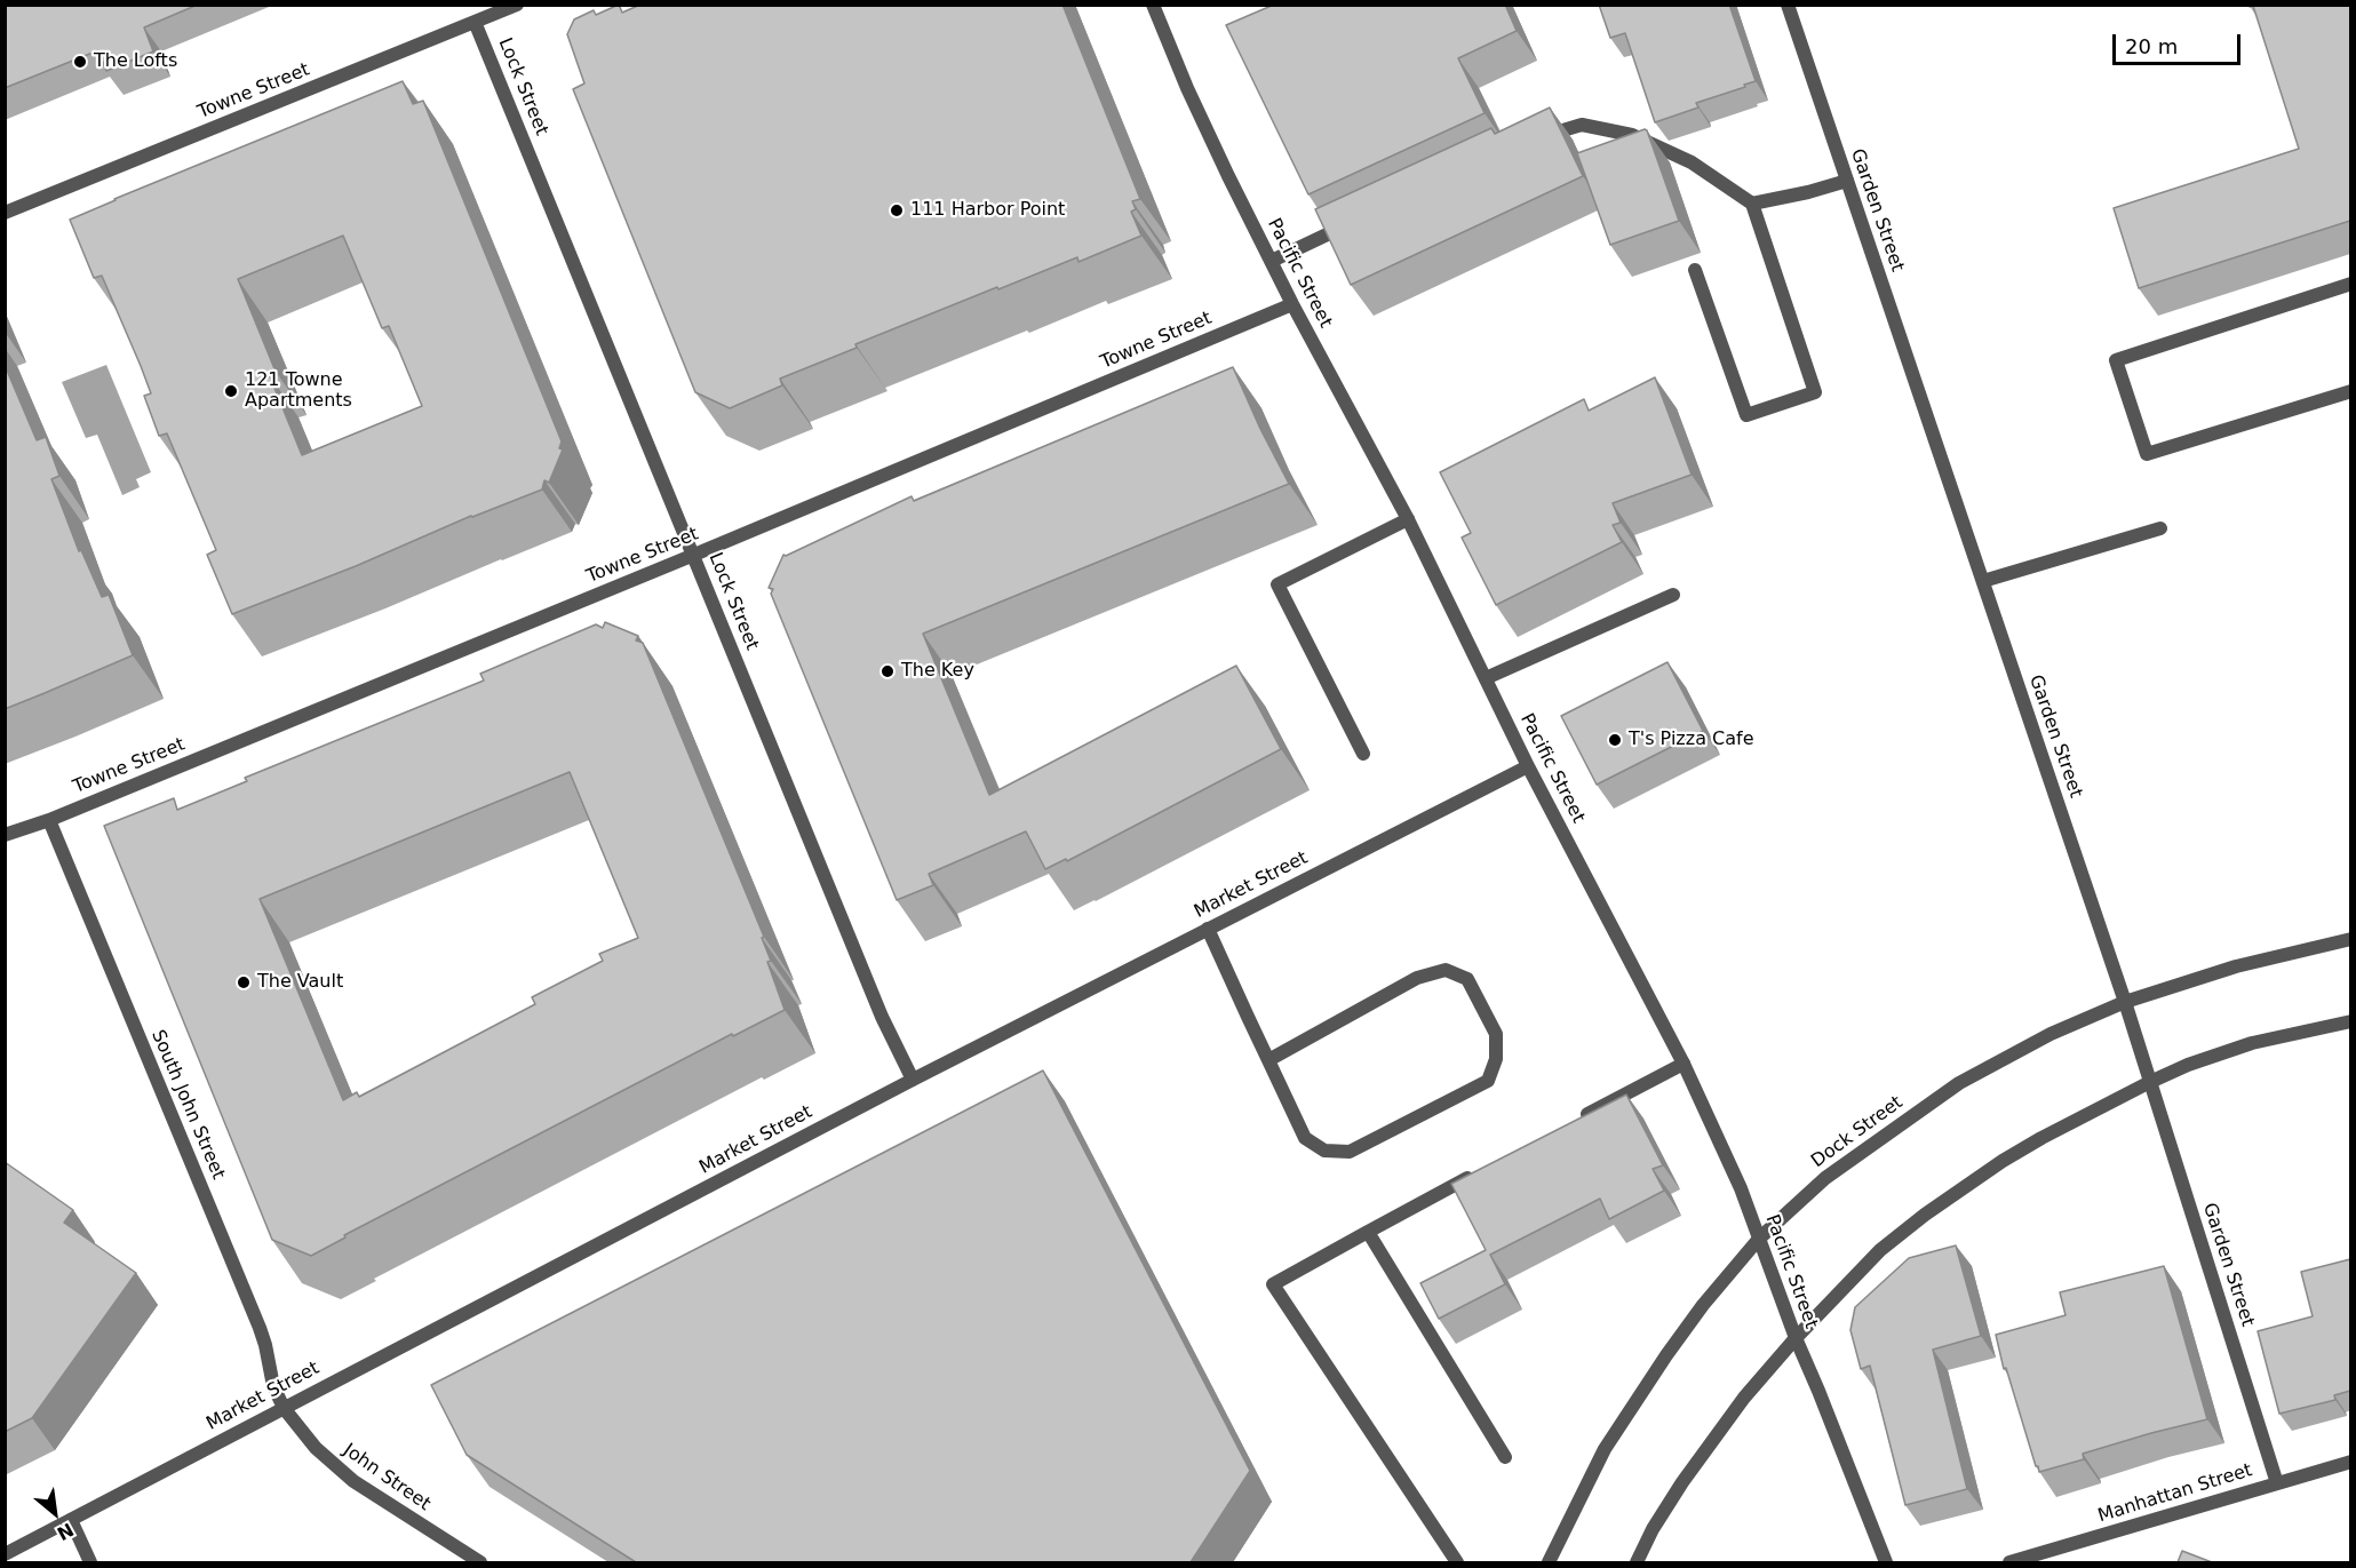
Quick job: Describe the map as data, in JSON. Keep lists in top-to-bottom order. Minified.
{"streets":{"street":["Lock Street","Towne Street","Garden Street","Pacific Street","Market Street","South John Street","Dock Street","John Street","Manhattan Street"]},"crossings":[["Lock Street","Towne Street"],["Lock Street","Market Street"],["Towne Street","Pacific Street"],["Towne Street","South John Street"],["Garden Street","Dock Street"],["Garden Street","Manhattan Street"],["Pacific Street","Market Street"],["Pacific Street","Dock Street"],["Market Street","South John Street"],["Market Street","John Street"],["South John Street","John Street"]],"places":["The Lofts","111 Harbor Point","121 Towne Apartments","The Key","T's Pizza Cafe","The Vault"],"scale_bar":"20 m","north":"bottom right"}
